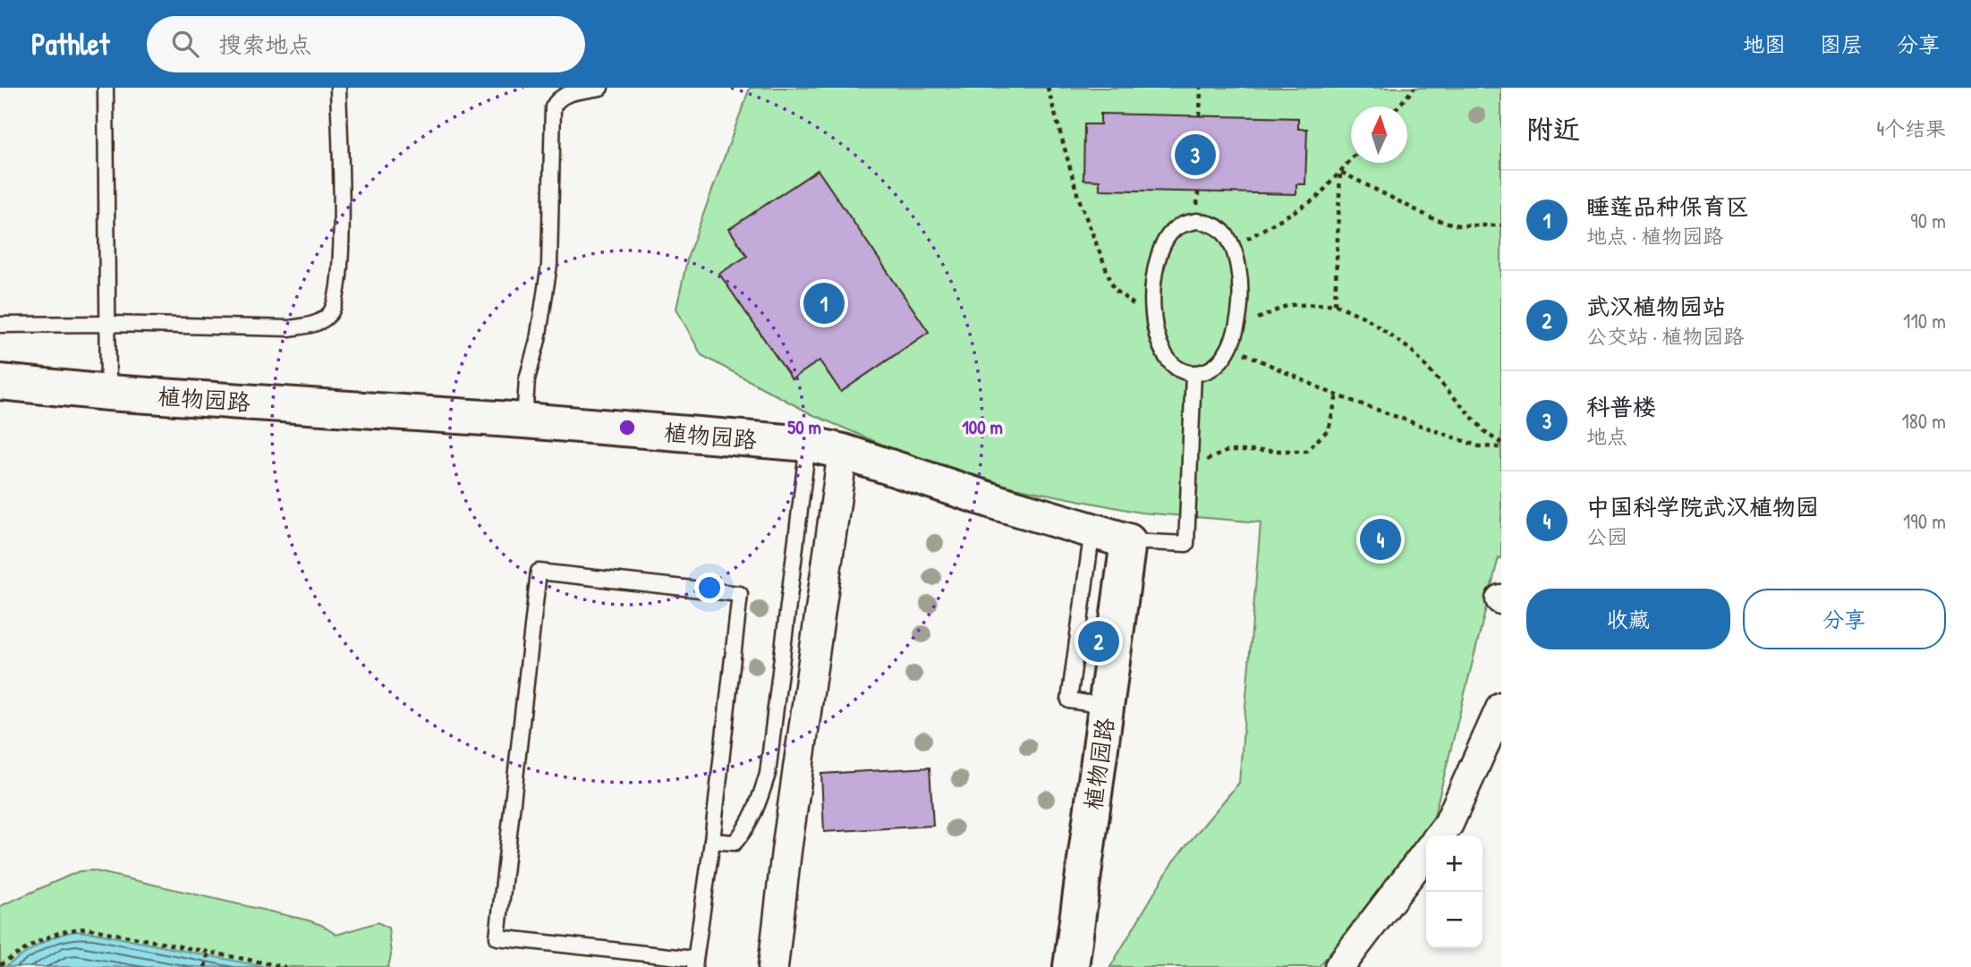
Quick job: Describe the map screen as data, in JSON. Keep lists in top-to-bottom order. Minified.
{"streets":{"street":["植物园路"]},"north":"top","page":{"header":"Pathlet","search":"搜索地点","nav":["地图","图层","分享"],"heading":["附近","4个结果"],"pins":["3","1","4","2"],"list":[{"mark":"1","name":"睡莲品种保育区","note":"地点 · 植物园路","value":"90 m"},{"mark":"2","name":"武汉植物园站","note":"公交站 · 植物园路","value":"110 m"},{"mark":"3","name":"科普楼","note":"地点","value":"180 m"},{"mark":"4","name":"中国科学院武汉植物园","note":"公园","value":"190 m"}],"buttons":["收藏","分享"],"map_buttons":["+","−"]},"rings":["50 m","100 m"]}
